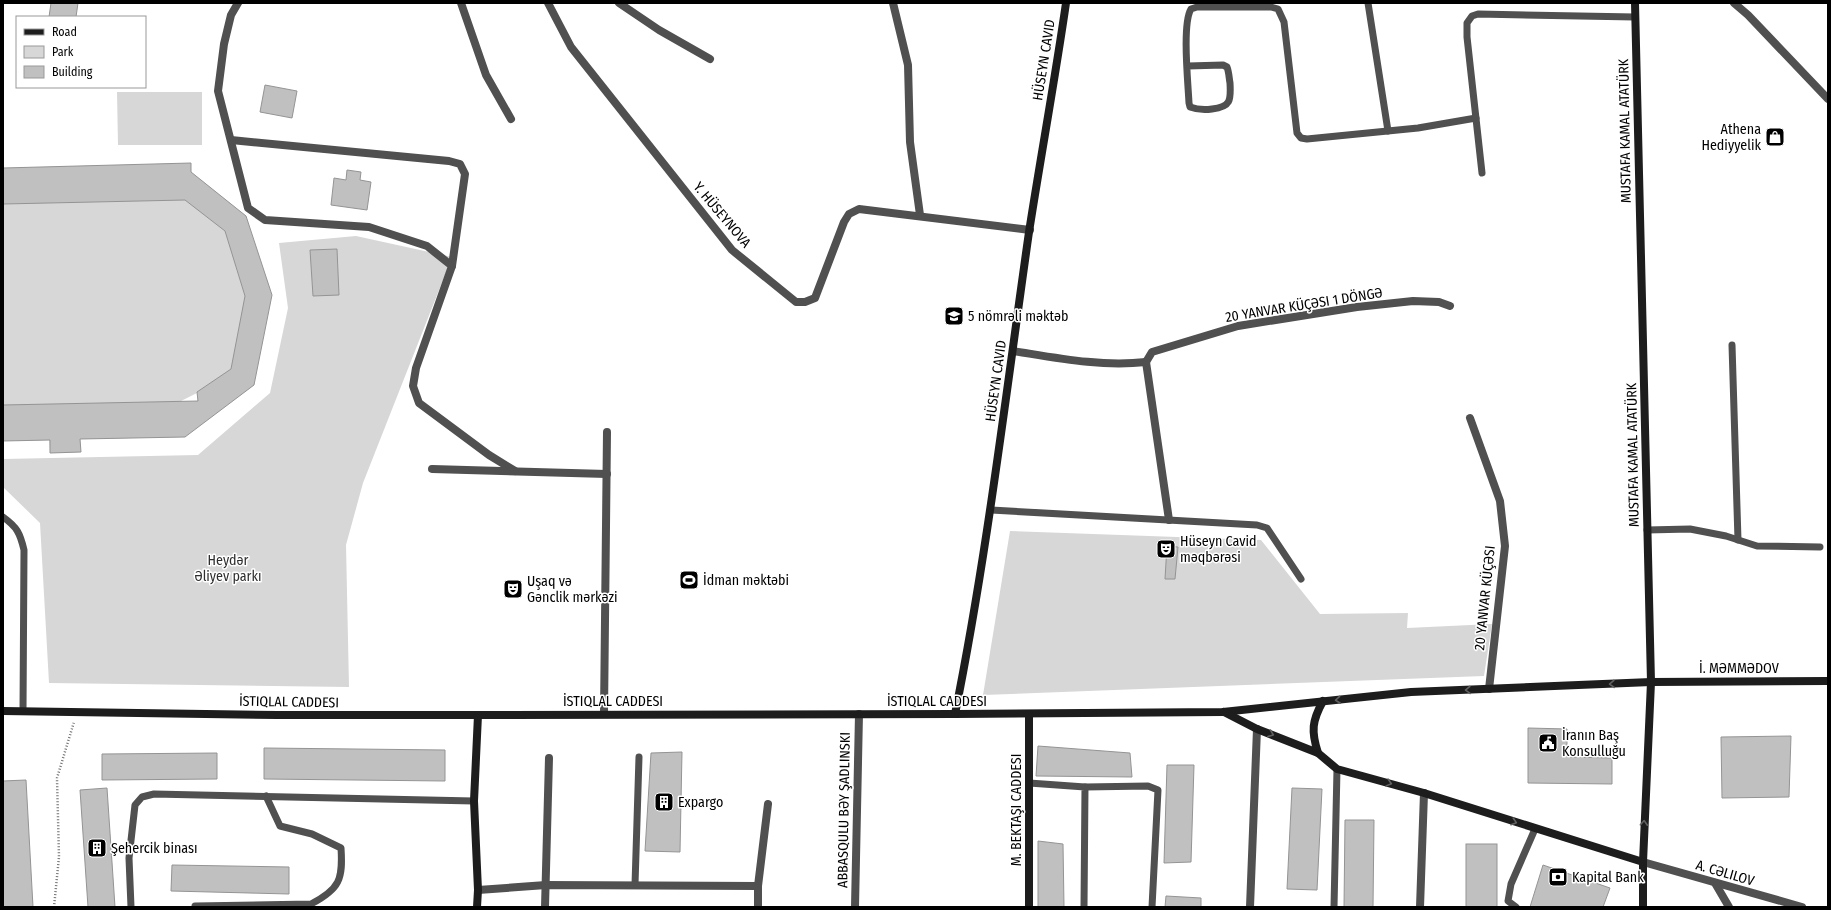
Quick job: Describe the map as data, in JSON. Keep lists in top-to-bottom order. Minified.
{"streets":{"main road":["HÜSEYN CAVID","MUSTAFA KAMAL ATATÜRK","İ. MƏMMƏDOV","İSTIQLAL CADDESI","M. BEKTAŞI CADDESI"],"street":["Y. HÜSEYNOVA","20 YANVAR KÜÇƏSI 1 DÖNGƏ","20 YANVAR KÜÇƏSI","ABBASQULU BƏY ŞADLINSKI","A. CƏLILOV"]},"crossings":[["HÜSEYN CAVID","Y. HÜSEYNOVA"],["HÜSEYN CAVID","İSTIQLAL CADDESI"],["MUSTAFA KAMAL ATATÜRK","İ. MƏMMƏDOV"],["MUSTAFA KAMAL ATATÜRK","A. CƏLILOV"],["20 YANVAR KÜÇƏSI","İ. MƏMMƏDOV"],["20 YANVAR KÜÇƏSI","İSTIQLAL CADDESI"],["İ. MƏMMƏDOV","İSTIQLAL CADDESI"],["İSTIQLAL CADDESI","ABBASQULU BƏY ŞADLINSKI"],["İSTIQLAL CADDESI","M. BEKTAŞI CADDESI"]],"one_way":["İ. MƏMMƏDOV"],"parks":["Heydər Əliyev parkı"],"places":{"shop":["Athena Hediyyelik"],"school or university":["5 nömrəli məktəb"],"theatre":["Hüseyn Cavid məqbərəsi","Uşaq və Gənclik mərkəzi"],"sports":["İdman məktəbi"],"public building":["İranın Baş Konsulluğu"],"building":["Expargo","Şehercik binası"],"bank":["Kapital Bank"]},"legend":["Road","Park","Building"]}
